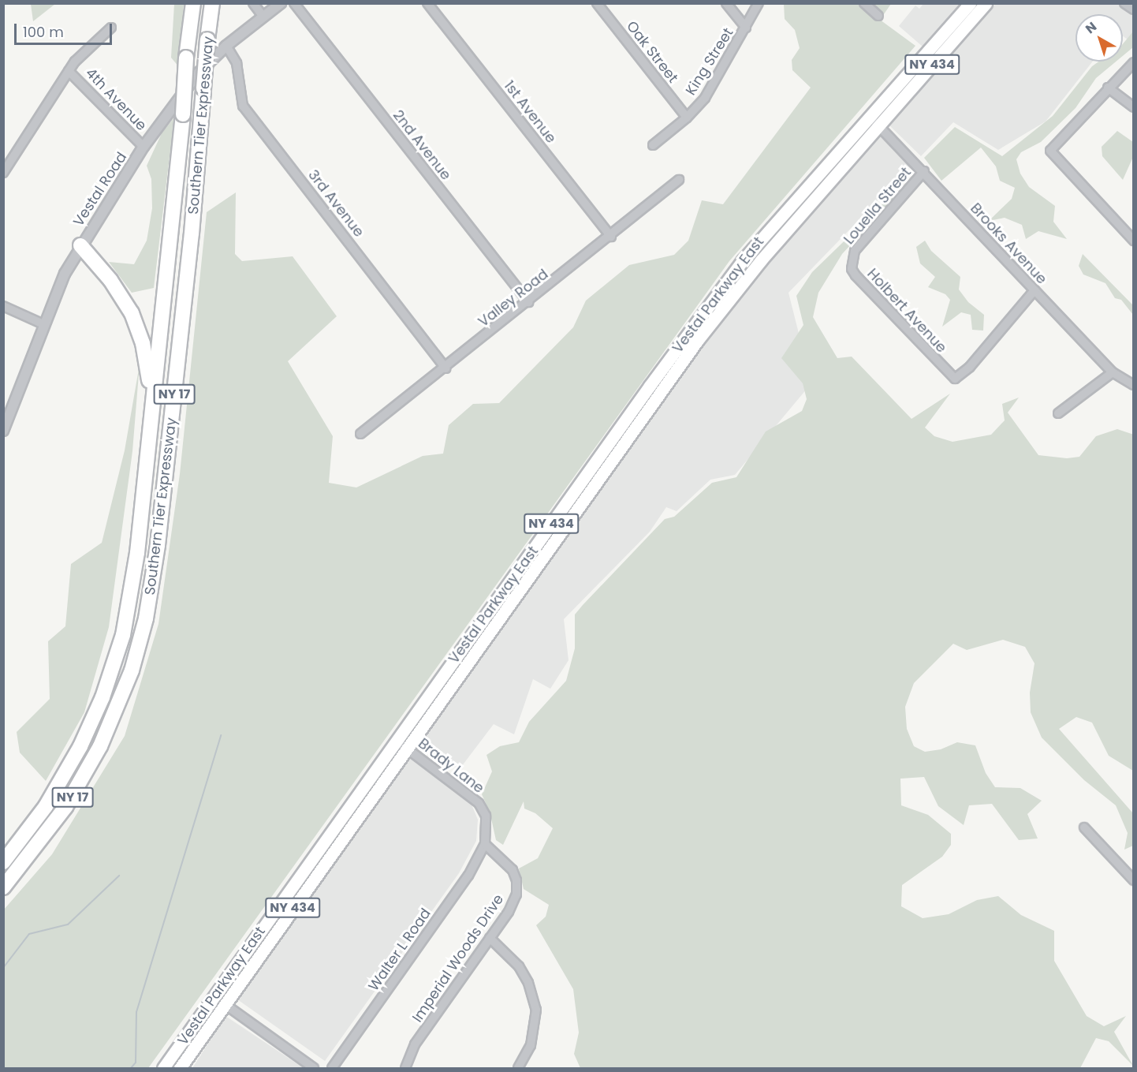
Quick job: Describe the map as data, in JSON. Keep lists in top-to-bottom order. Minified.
{"streets":{"highway":["Southern Tier Expressway","NY 17"],"main road":["NY 434","Vestal Parkway East"],"street":["Oak Street","King Street","4th Avenue","1st Avenue","2nd Avenue","Vestal Road","3rd Avenue","Louella Street","Brooks Avenue","Valley Road","Holbert Avenue","Brady Lane","Walter L Road","Imperial Woods Drive"]},"crossings":[["Oak Street","King Street"],["4th Avenue","Vestal Road"],["1st Avenue","Valley Road"],["2nd Avenue","Valley Road"],["Vestal Road","3rd Avenue"],["3rd Avenue","Valley Road"],["Louella Street","Brooks Avenue"],["Louella Street","Holbert Avenue"],["Brooks Avenue","Vestal Parkway East"],["Brooks Avenue","Holbert Avenue"],["Vestal Parkway East","Brady Lane"],["Brady Lane","Walter L Road"],["Brady Lane","Imperial Woods Drive"],["Walter L Road","Imperial Woods Drive"]],"scale_bar":"100 m","north":"top left"}
